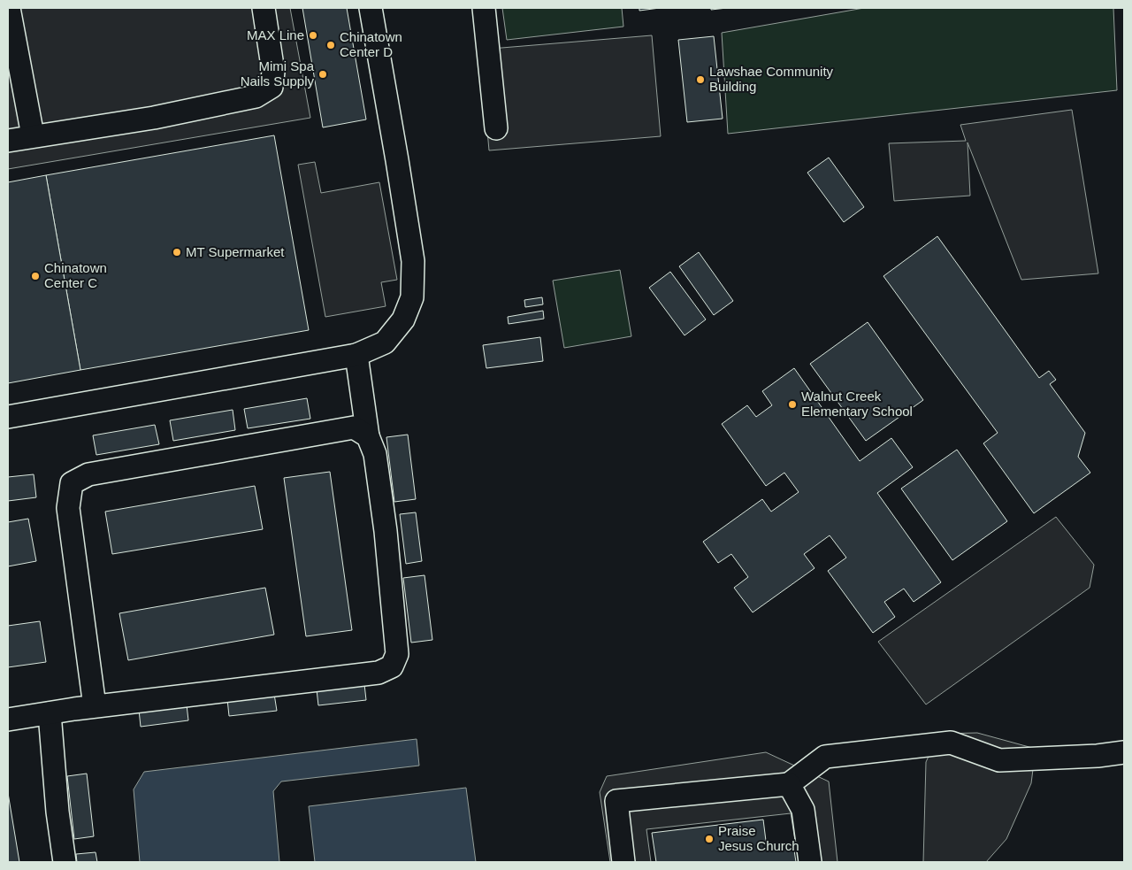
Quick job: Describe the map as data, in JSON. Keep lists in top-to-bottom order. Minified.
{"places":["MAX Line","Chinatown Center D","Mimi Spa Nails Supply","Lawshae Community Building","MT Supermarket","Chinatown Center C","Walnut Creek Elementary School","Praise Jesus Church"]}
